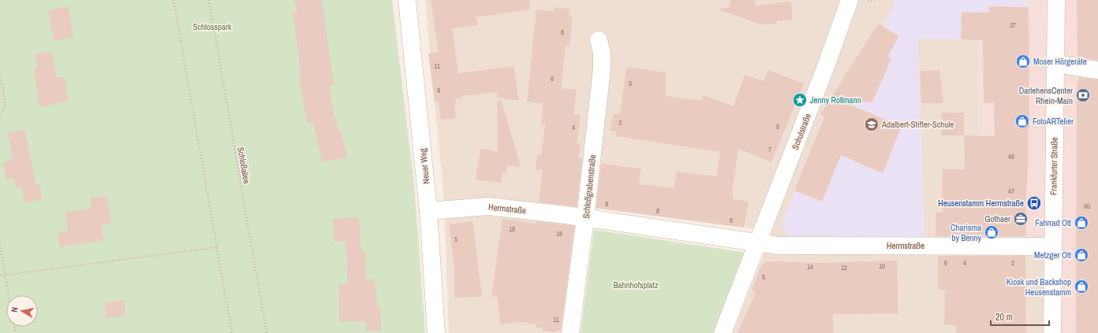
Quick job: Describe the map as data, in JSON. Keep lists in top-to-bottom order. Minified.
{"streets":{"street":["Schulstraße","Neuer Weg","Frankfurter Straße","Schloßgrabenstraße","Herrnstraße"],"path":["Schloßallee"]},"crossings":[["Schulstraße","Herrnstraße"],["Neuer Weg","Herrnstraße"],["Frankfurter Straße","Herrnstraße"],["Schloßgrabenstraße","Herrnstraße"]],"parks":["Schlosspark","Bahnhofsplatz"],"places":{"shop":["Moser Hörgeräte","FotoARTelier","Fahrrad Ott","Charisma by Benny","Metzger Ott","Kiosk und Backshop Heusenstamm"],"bank":["DarlehensCenter Rhein-Main"],"place":["Jenny Rollmann"],"school or university":["Adalbert-Stifter-Schule"],"bus stop":["Heusenstamm Herrnstraße"],"office":["Gothaer"]},"house_numbers":["37","8","11","6","5","9","3","5","4","7","45","47","9","50","8","6","18","16","5","6","4","2","10","14","12","5","11"],"scale_bar":"20 m","north":"left"}
